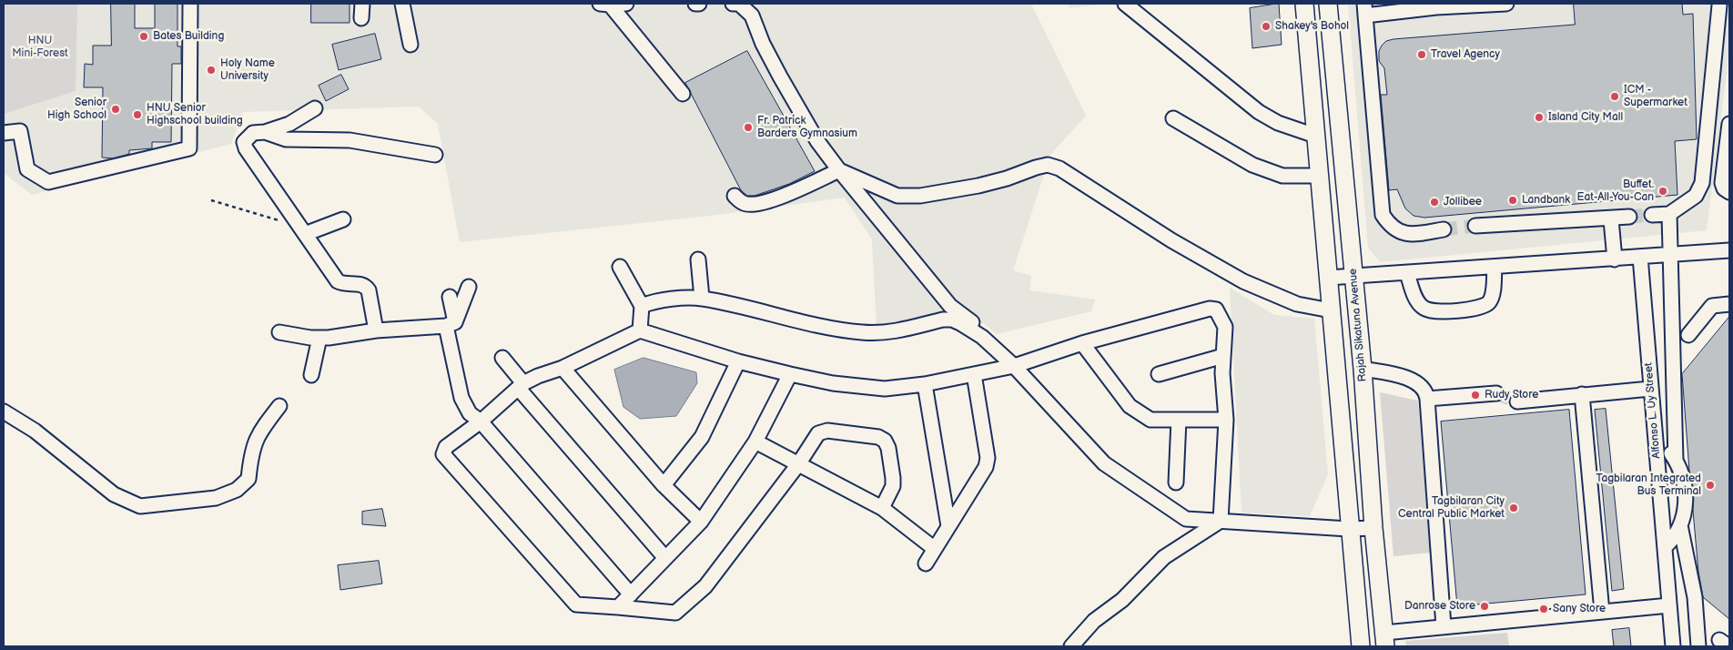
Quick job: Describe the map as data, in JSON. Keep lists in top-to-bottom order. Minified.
{"streets":{"main road":["Rajah Sikatuna Avenue"],"street":["Alfonso L. Uy Street"]},"parks":["HNU Mini-Forest"],"places":["Shakey's Bohol","Bates Building","Travel Agency","Holy Name University","ICM - Supermarket","Senior High School","HNU Senior Highschool building","Island City Mall","Fr. Patrick Barders Gymnasium","Buffet. Eat-All-You-Can","Landbank","Jollibee","Rudy Store","Tagbilaran Integrated Bus Terminal","Tagbilaran City Central Public Market","Danrose Store","Sany Store"]}
